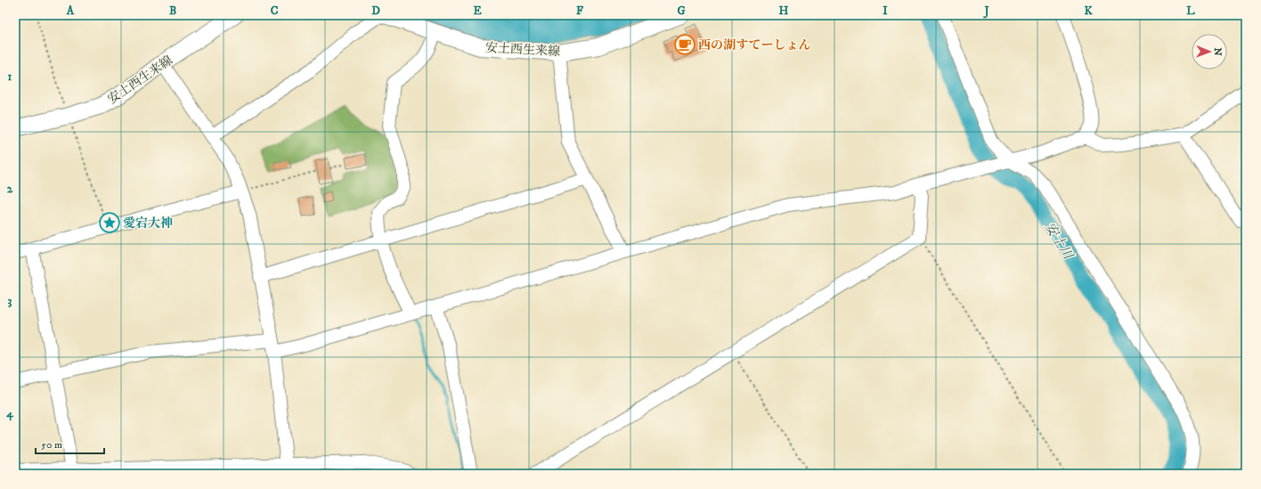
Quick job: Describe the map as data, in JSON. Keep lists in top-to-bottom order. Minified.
{"streets":{"main road":["安土西生来線"]},"water":["安土川"],"places":{"cafe":["西の湖すてーしょん"],"place":["愛宕大神"]},"scale_bar":"50 m","north":"right","grid":{"columns":["A","B","C","D","E","F","G","H","I","J","K","L"],"rows":["1","2","3","4"]}}
